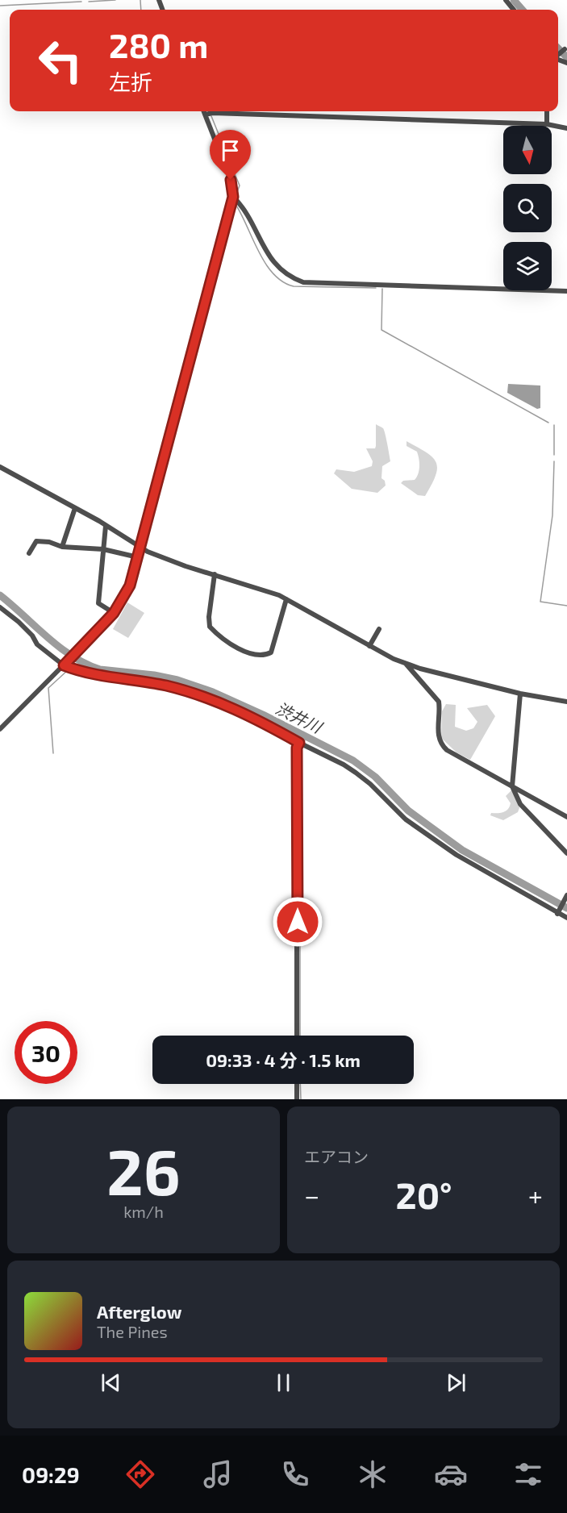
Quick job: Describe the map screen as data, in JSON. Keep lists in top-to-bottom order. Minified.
{"water":["渋井川"],"north":"bottom","page":{"turn":["280 m","左折"],"limit":"30","trip":"09:33 · 4 分 · 1.5 km","tile":[["26","km/h"],"エアコン"],"heat":["−","20°","+"],"song":["Afterglow","The Pines"],"tabs":"09:29"}}
